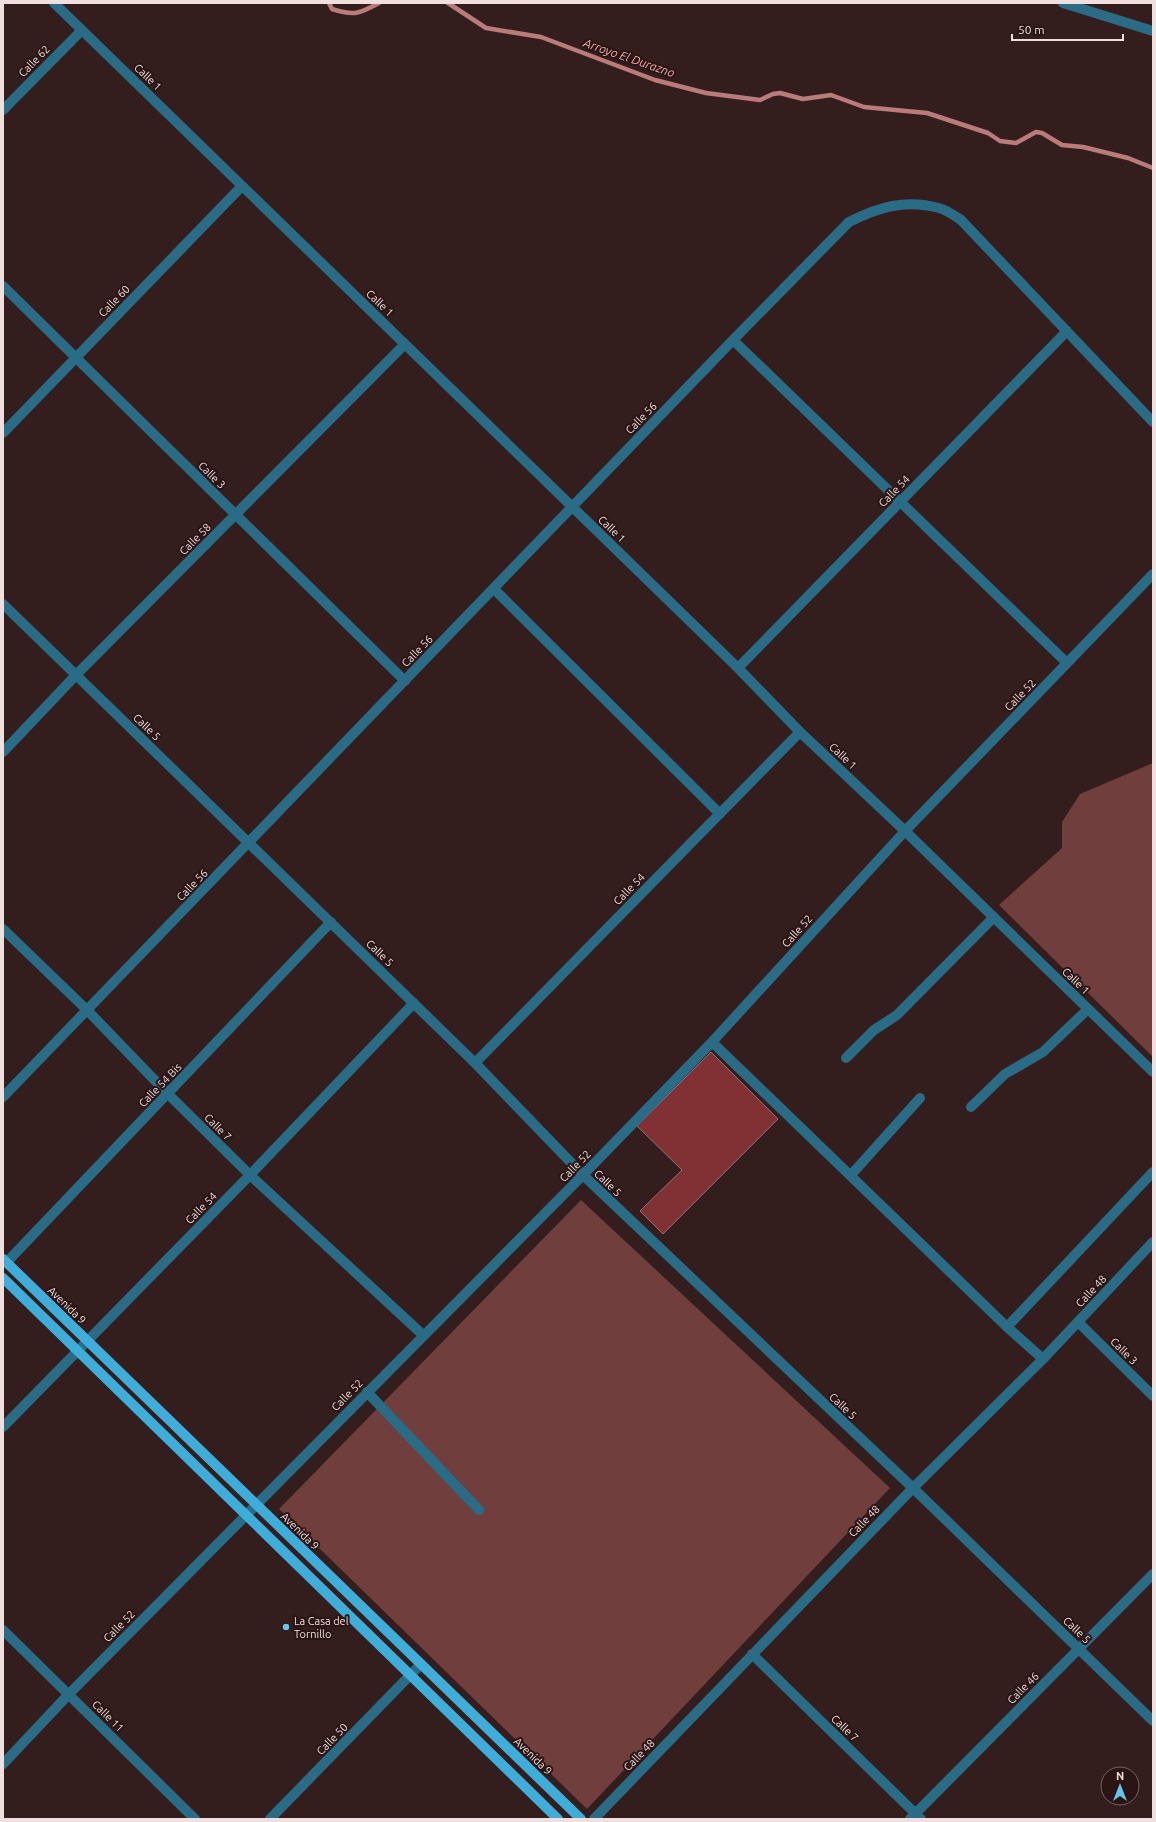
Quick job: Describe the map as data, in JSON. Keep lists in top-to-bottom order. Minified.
{"streets":{"main road":["Avenida 9"],"street":["Calle 62","Calle 1","Calle 60","Calle 56","Calle 3","Calle 54","Calle 58","Calle 52","Calle 5","Calle 54 Bis","Calle 7","Calle 48","Calle 46","Calle 11","Calle 50"]},"crossings":[["Calle 62","Calle 1"],["Calle 1","Calle 60"],["Calle 1","Calle 56"],["Calle 1","Calle 54"],["Calle 1","Calle 58"],["Calle 1","Calle 52"],["Calle 60","Calle 3"],["Calle 56","Calle 3"],["Calle 56","Calle 54"],["Calle 56","Calle 5"],["Calle 56","Calle 7"],["Calle 3","Calle 58"],["Calle 3","Calle 48"],["Calle 54","Calle 5"],["Calle 54","Calle 7"],["Calle 54","Avenida 9"],["Calle 58","Calle 5"],["Calle 52","Calle 5"],["Calle 52","Calle 7"],["Calle 52","Avenida 9"],["Calle 52","Calle 11"],["Calle 5","Calle 54 Bis"],["Calle 5","Calle 48"],["Calle 5","Calle 46"],["Calle 54 Bis","Calle 7"],["Calle 54 Bis","Avenida 9"],["Calle 7","Calle 48"],["Calle 7","Calle 46"],["Avenida 9","Calle 50"]],"water":["Arroyo El Durazno"],"places":["La Casa del Tornillo"],"scale_bar":"50 m","north":"top"}
